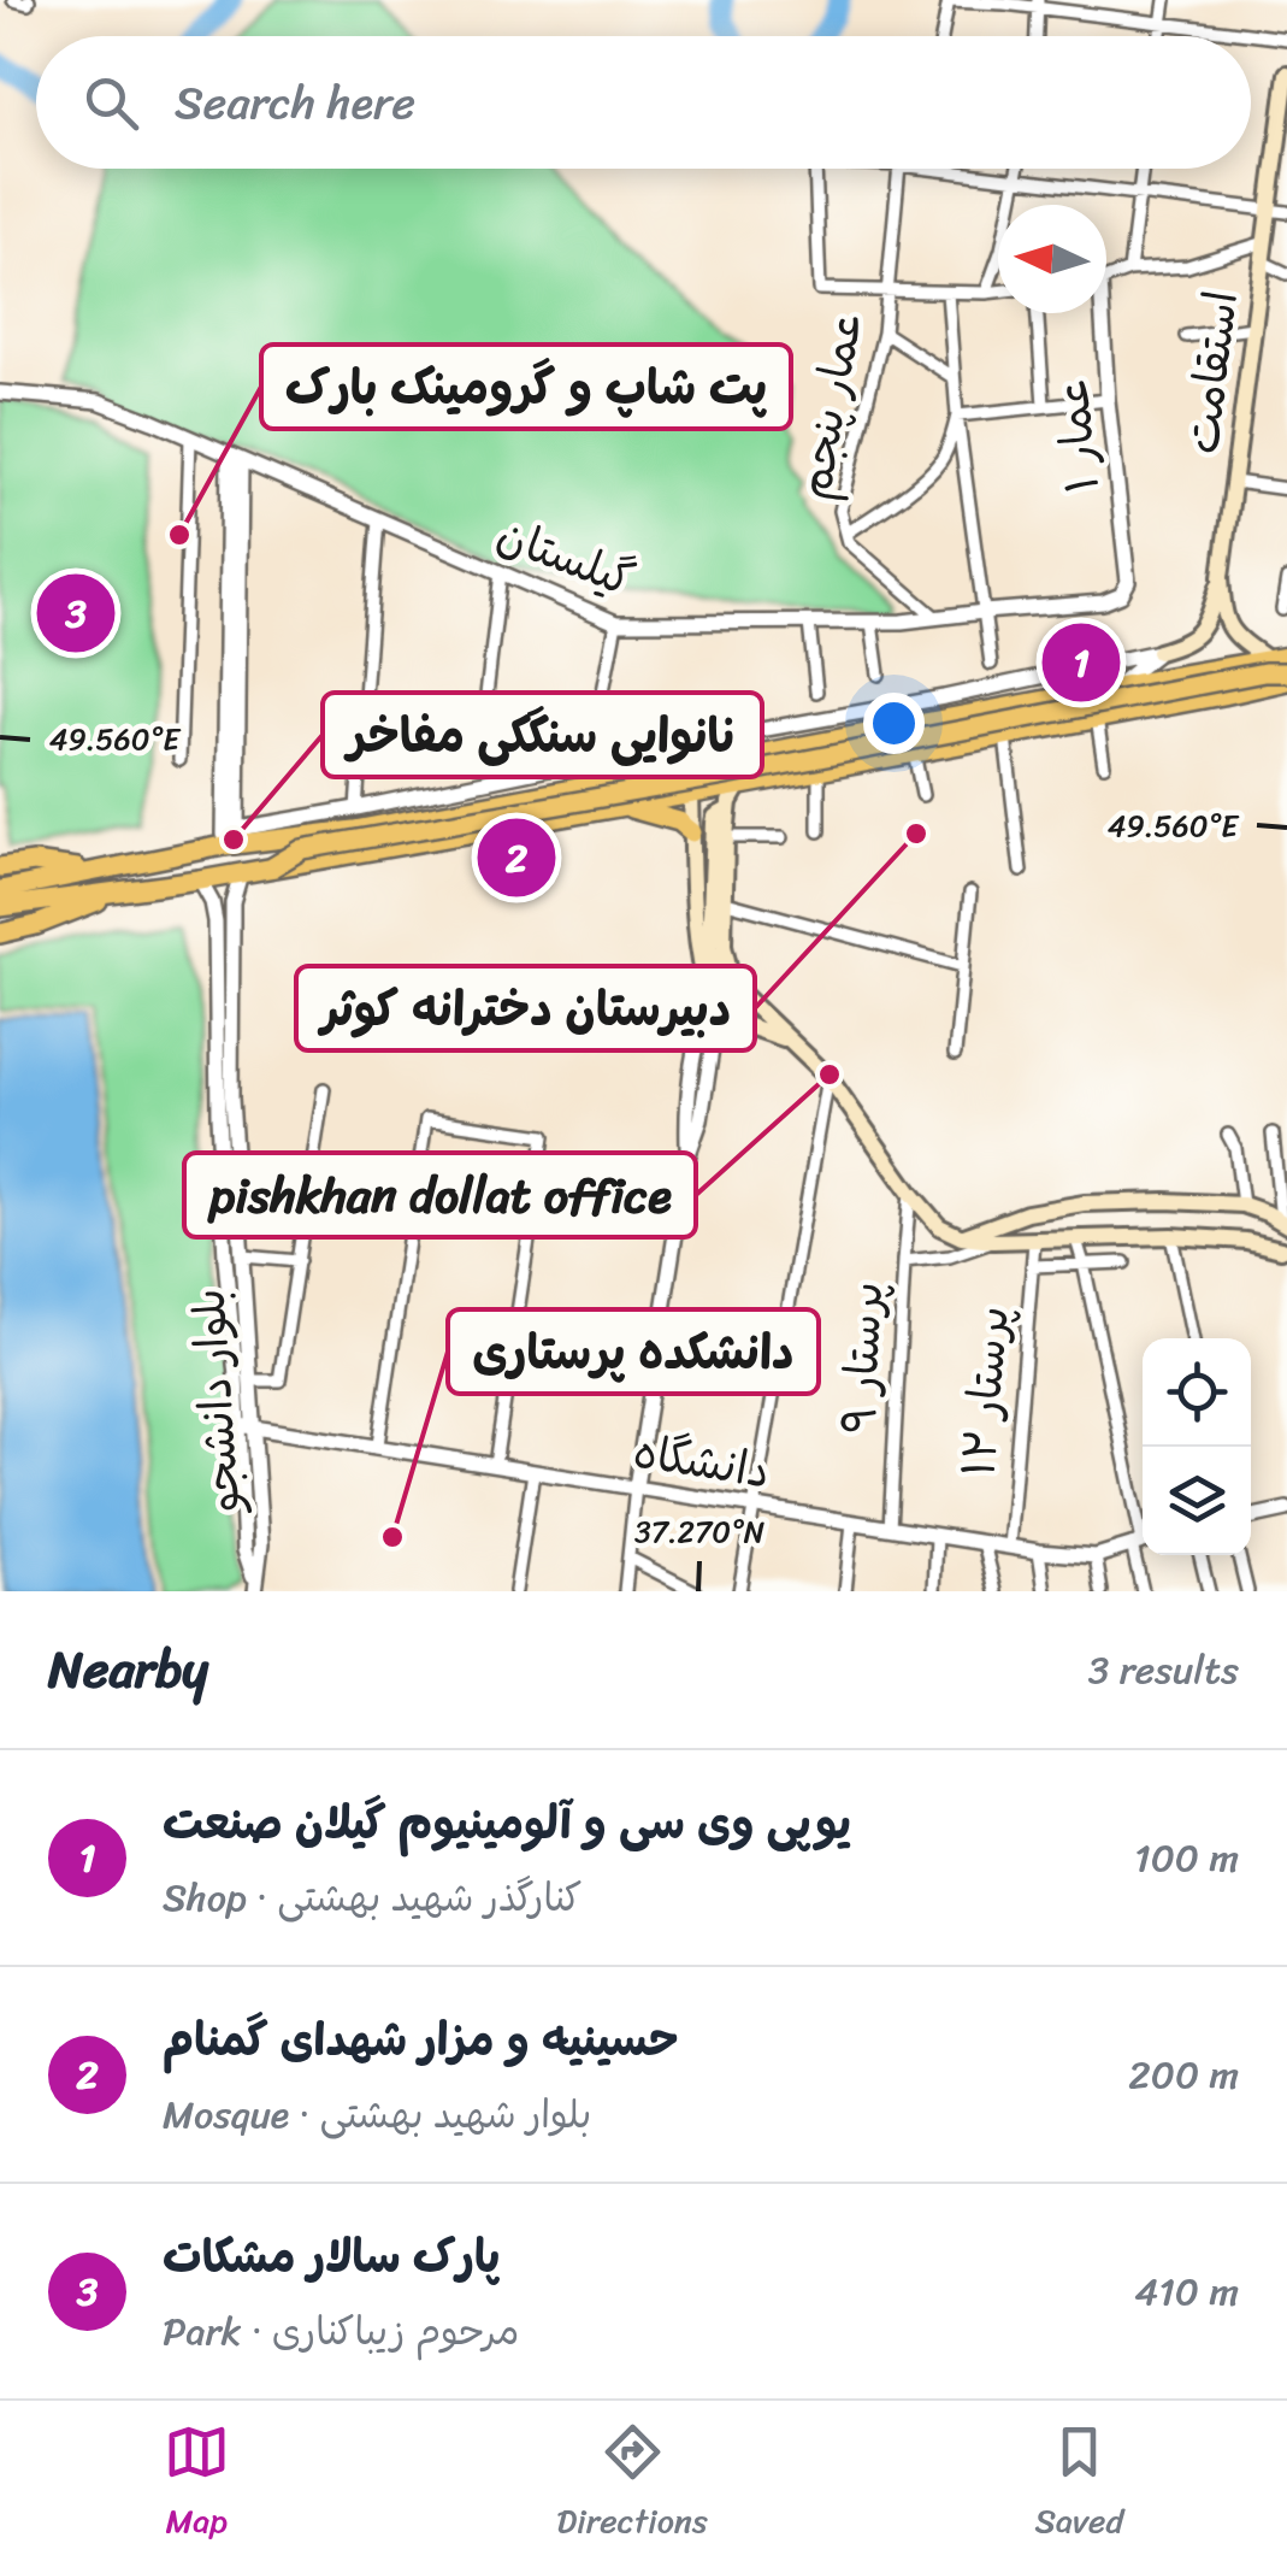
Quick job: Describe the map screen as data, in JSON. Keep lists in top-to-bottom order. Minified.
{"streets":{"main road":["استقامت"],"street":["عمار پنجم","عمار ۱","گیلستان","پرستار ۹","پرستار ۱۲","بلوار دانشجو","دانشگاه"]},"crossings":[["عمار پنجم","گیلستان"],["عمار ۱","گیلستان"],["پرستار ۹","دانشگاه"],["پرستار ۱۲","دانشگاه"],["بلوار دانشجو","دانشگاه"]],"places":["پت شاپ و گرومینک بارک","دبیرستان دخترانه کوثر","نانوایی سنگکی مفاخر","pishkhan dollat office","دانشکده پرستاری"],"north":"left","page":{"search":"Search here","pins":["3","1","2"],"heading":["Nearby","3 results"],"list":[{"mark":"1","name":"یوپی وی سی و آلومینیوم گیلان صنعت","note":"Shop · کنارگذر شهید بهشتی","value":"100 m"},{"mark":"2","name":"حسینیه و مزار شهدای گمنام","note":"Mosque · بلوار شهید بهشتی","value":"200 m"},{"mark":"3","name":"پارک سالار مشکات","note":"Park · مرحوم زیباکناری","value":"410 m"}],"nav":["Map","Directions","Saved"]},"coordinates":["49.560°E","37.270°N"]}
